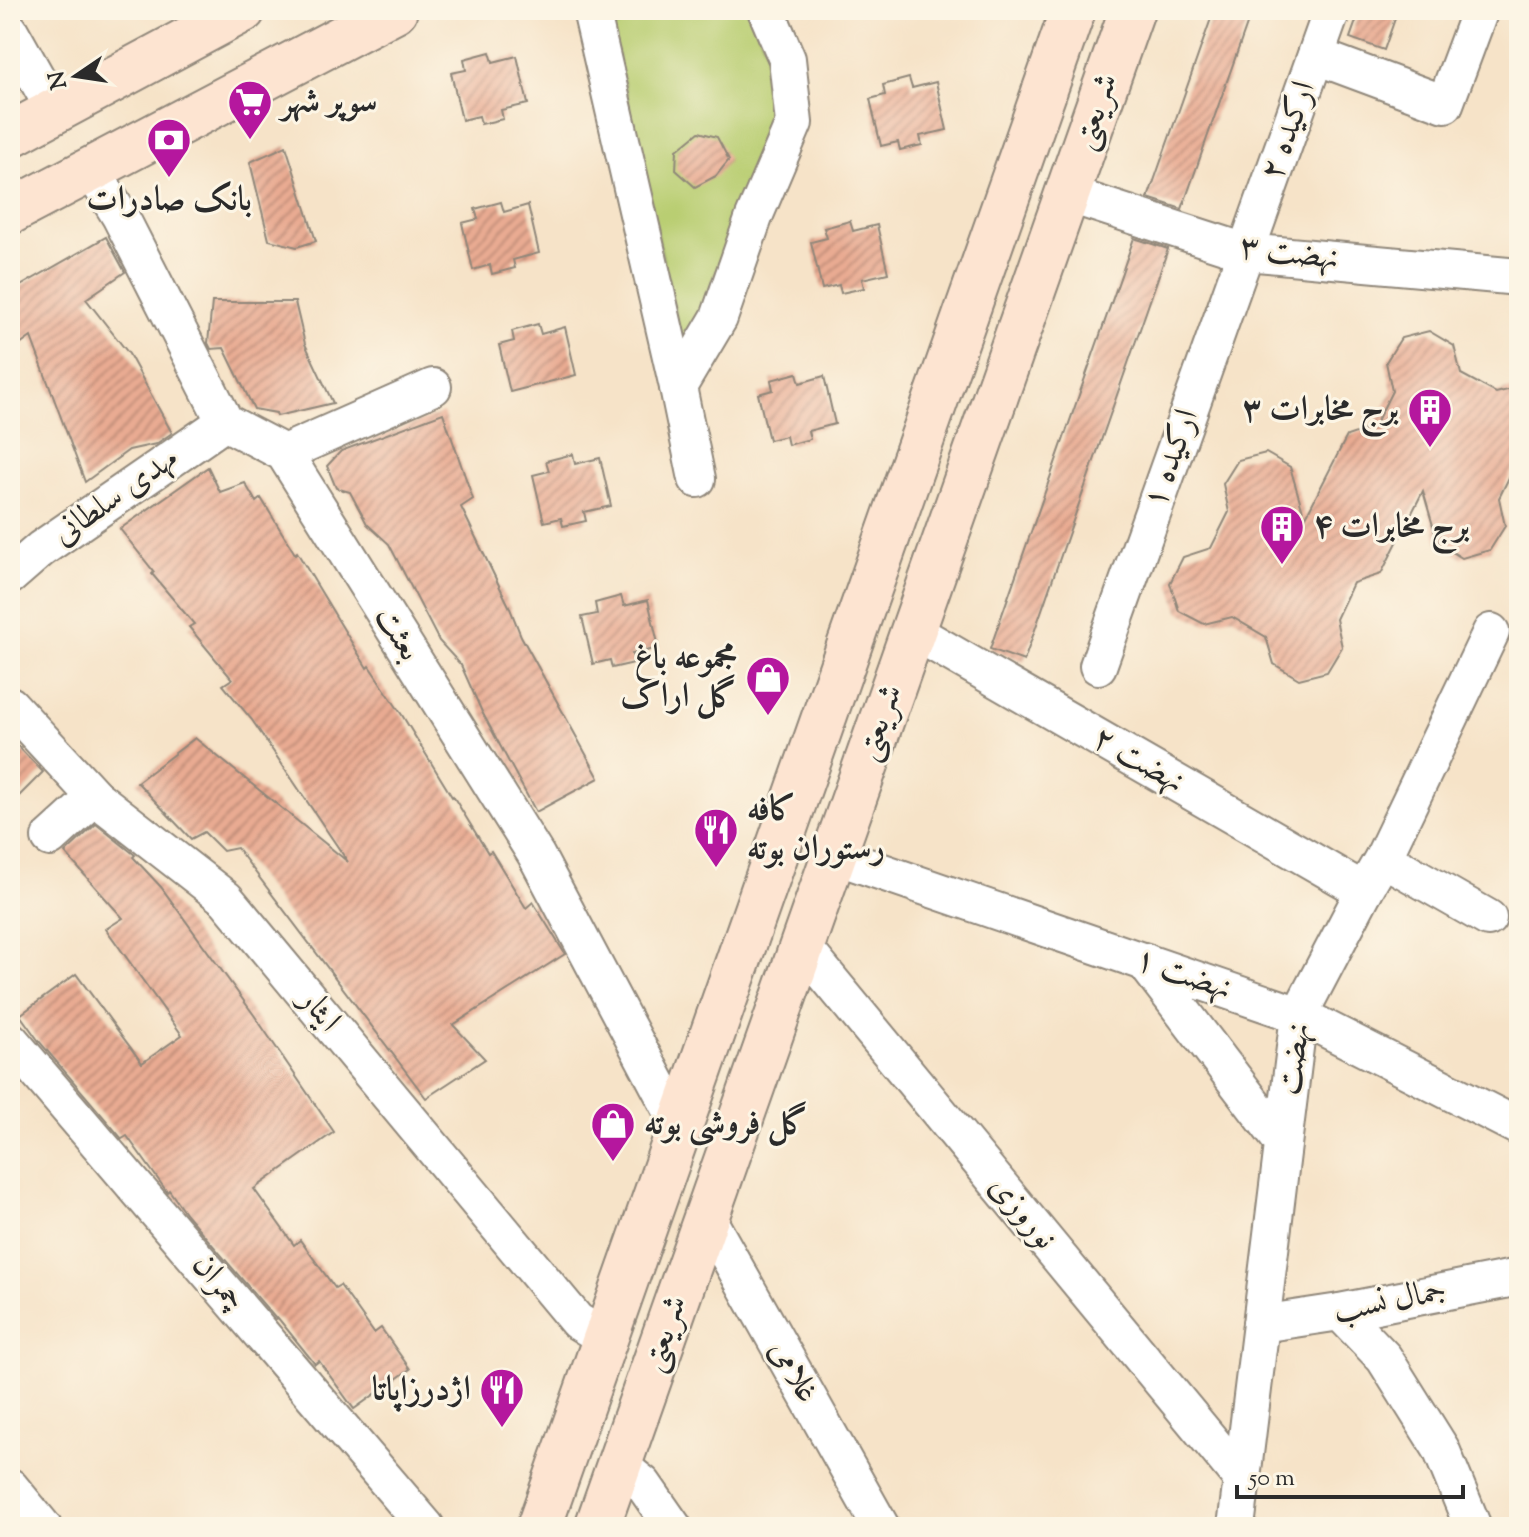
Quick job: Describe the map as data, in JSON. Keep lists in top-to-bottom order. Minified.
{"streets":{"main road":["شریعتی"],"street":["ارکیده ۲","نهضت ۳","ارکیده ۱","مهدی سلطانی","بعثت","نهضت ۲","نهضت ۱","ایثار","نهضت","نوروزی","چمران","جمال نسب","غلامی"]},"crossings":[["شریعتی","نهضت ۳"],["شریعتی","بعثت"],["شریعتی","نهضت ۲"],["شریعتی","نهضت ۱"],["شریعتی","ایثار"],["شریعتی","نوروزی"],["شریعتی","غلامی"],["ارکیده ۲","نهضت ۳"],["ارکیده ۲","ارکیده ۱"],["نهضت ۳","ارکیده ۱"],["نهضت ۲","نهضت"],["نهضت ۱","نهضت"],["نهضت","نوروزی"],["نهضت","جمال نسب"]],"places":{"supermarket":["سوپر شهر"],"bank":["بانک صادرات"],"building":["برج مخابرات ۳","برج مخابرات ۴"],"shop":["مجموعه باغ گل اراک","گل فروشی بوته"],"restaurant":["کافه رستوران بوته","اژدرزاپاتا"]},"scale_bar":"50 m","north":"left"}
